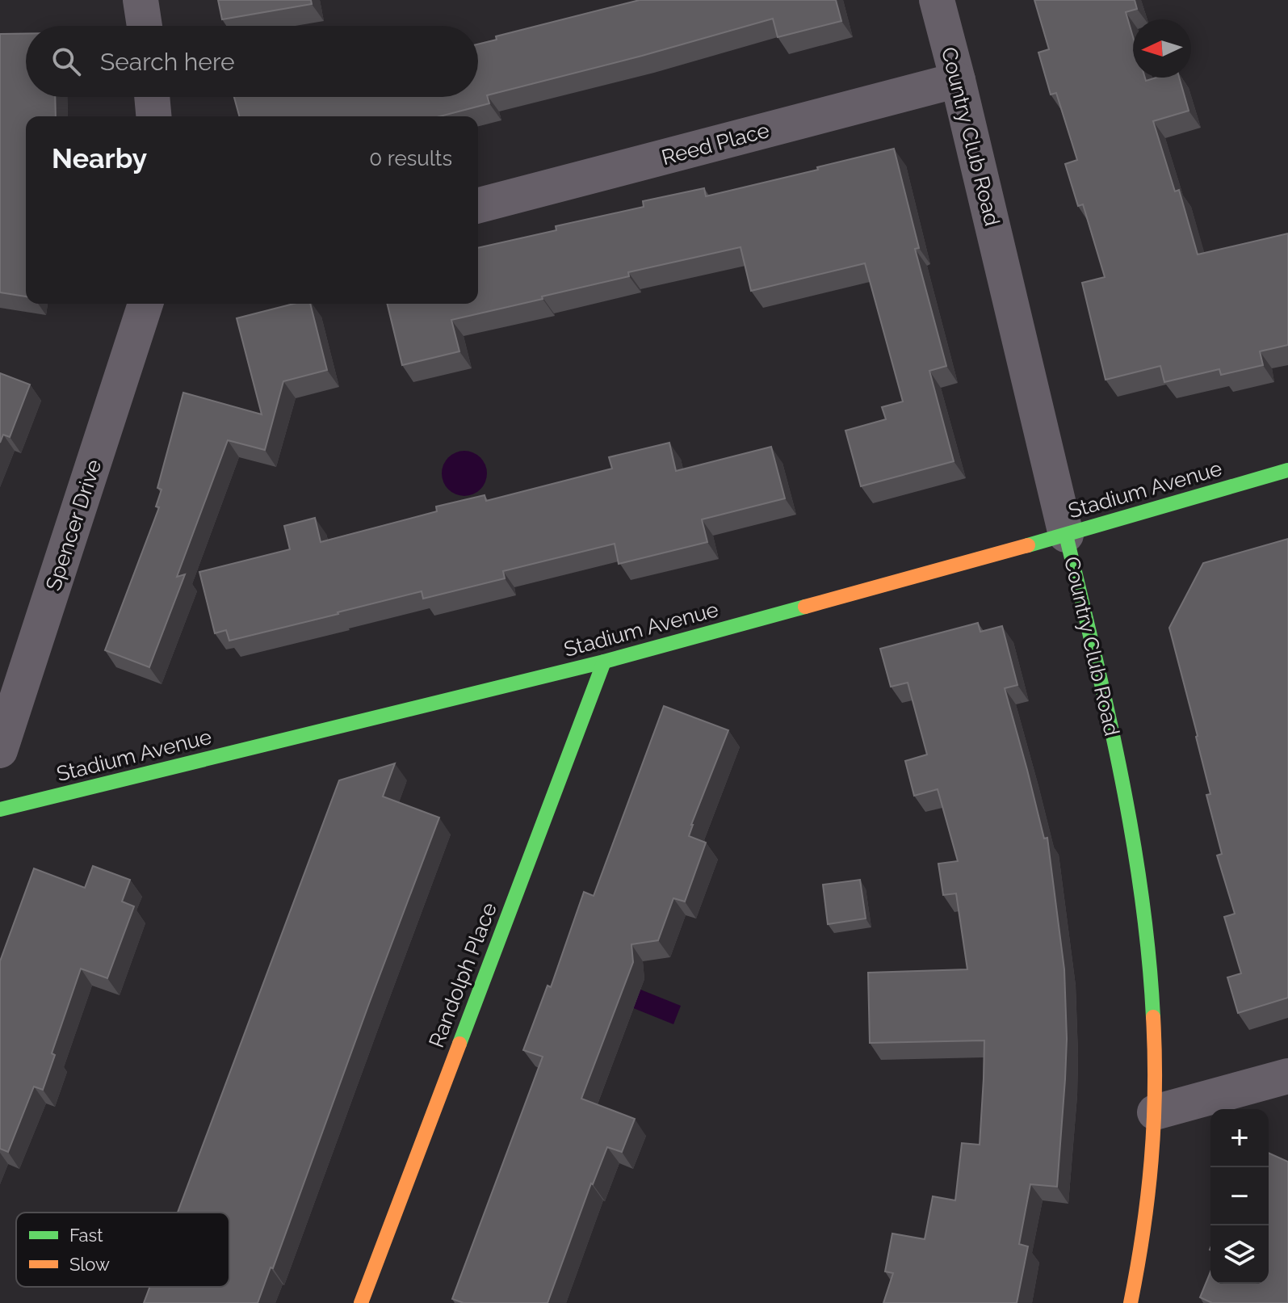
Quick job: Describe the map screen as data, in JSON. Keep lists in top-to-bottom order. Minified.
{"streets":{"street":["Country Club Road","Reed Place","Stadium Avenue","Spencer Drive","Randolph Place"]},"crossings":[["Country Club Road","Reed Place"],["Country Club Road","Stadium Avenue"],["Stadium Avenue","Randolph Place"]],"legend":["Fast","Slow"],"north":"left","page":{"search":"Search here","heading":["Nearby","0 results"],"map_buttons":["+","−"]}}
